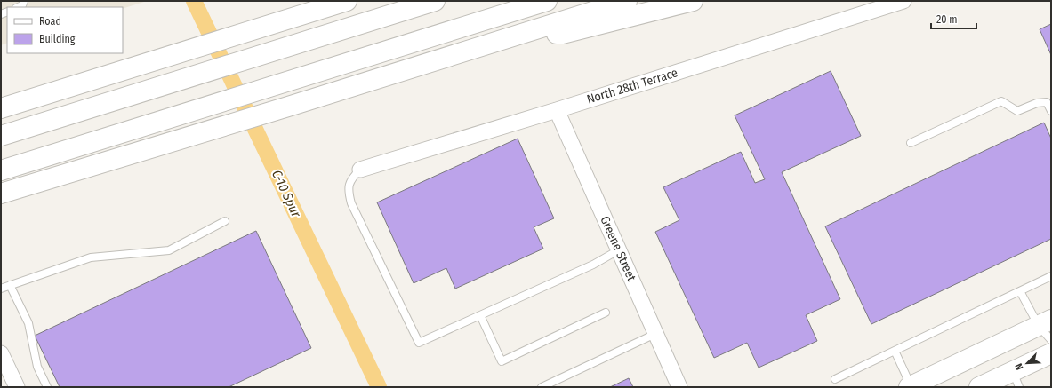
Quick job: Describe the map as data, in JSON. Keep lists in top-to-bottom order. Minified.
{"streets":{"street":["North 28th Terrace","Greene Street"]},"crossings":[["North 28th Terrace","Greene Street"]],"water":["C-10 Spur"],"legend":["Road","Building"],"scale_bar":"20 m","north":"bottom left"}
